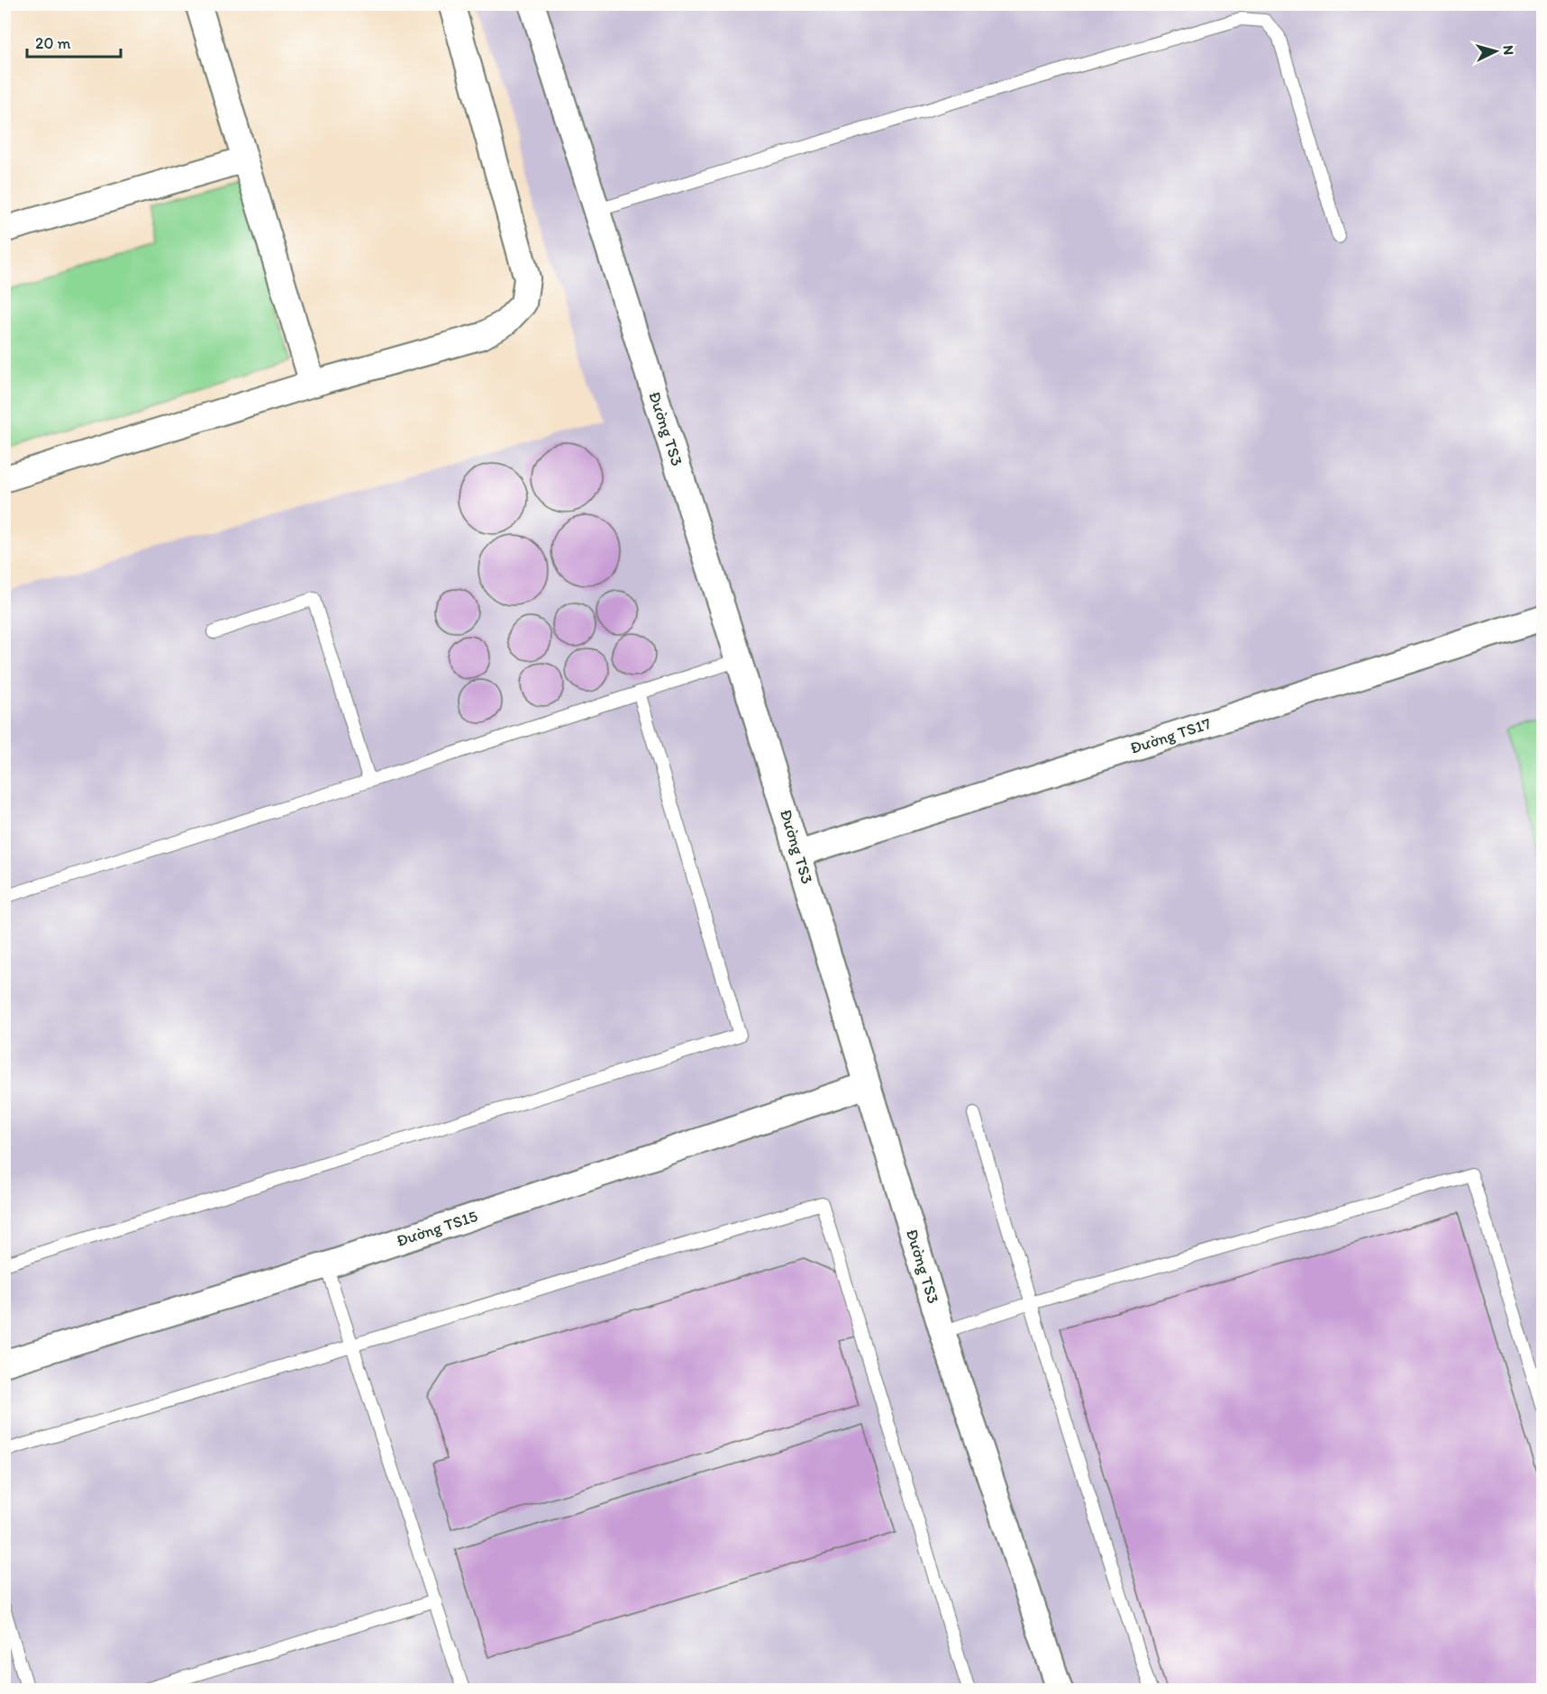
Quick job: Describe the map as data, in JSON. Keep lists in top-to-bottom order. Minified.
{"streets":{"street":["Đường TS3","Đường TS17","Đường TS15"]},"crossings":[["Đường TS3","Đường TS17"],["Đường TS3","Đường TS15"]],"scale_bar":"20 m","north":"right"}
